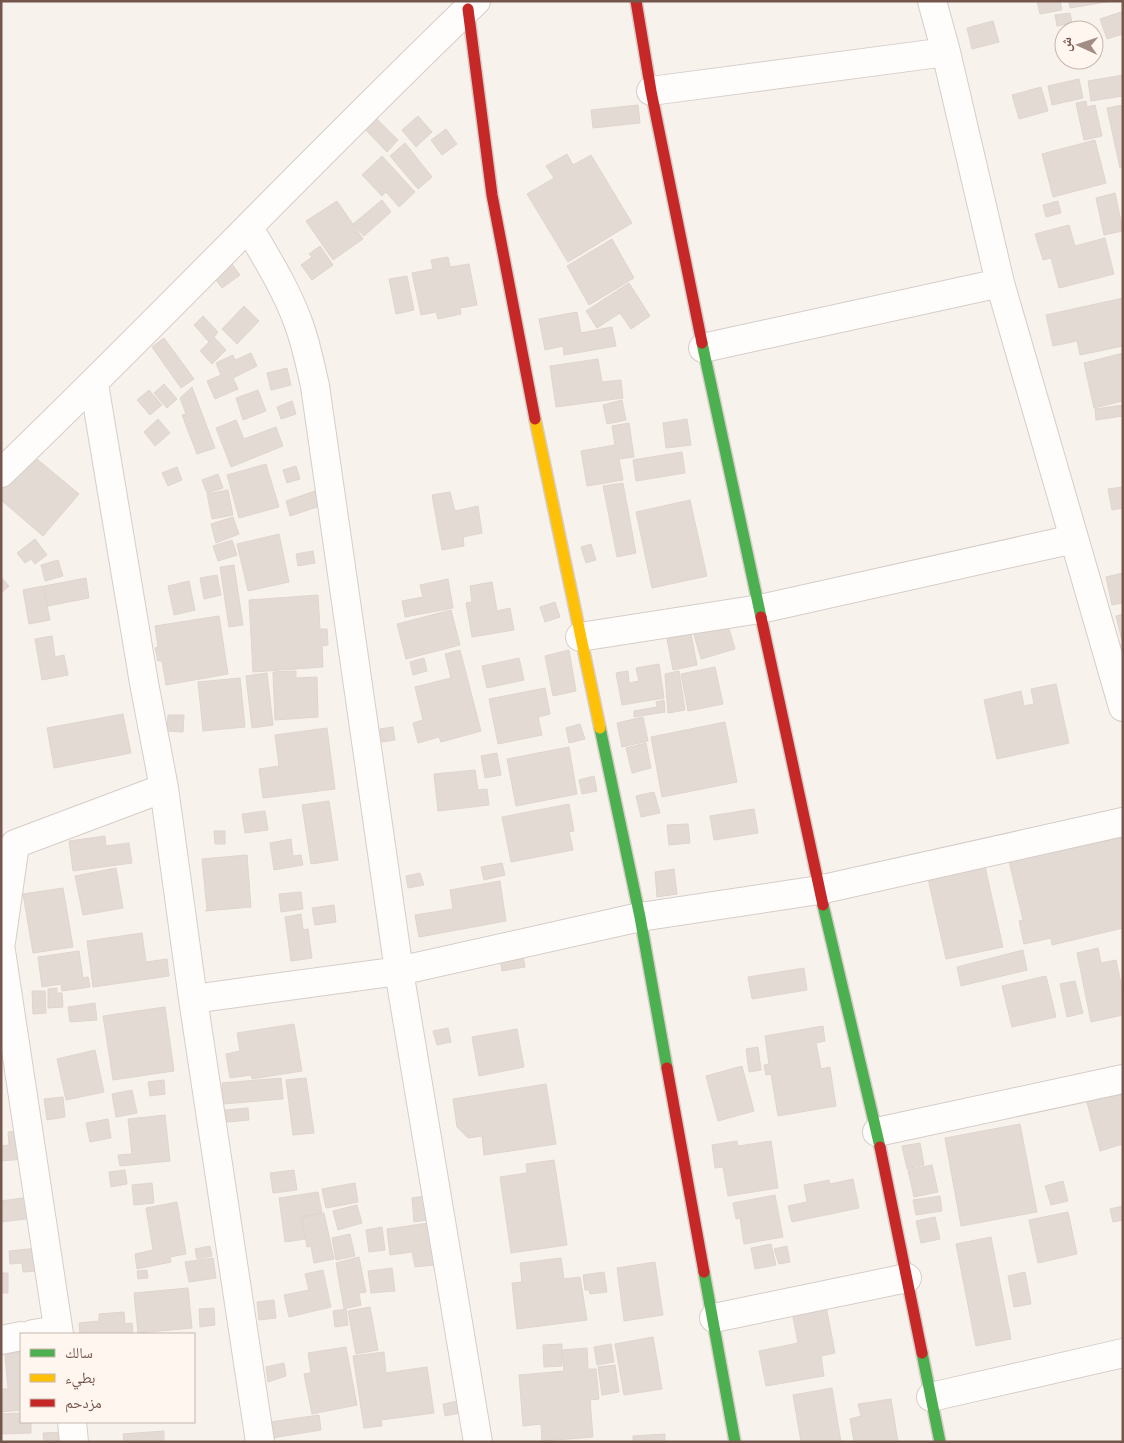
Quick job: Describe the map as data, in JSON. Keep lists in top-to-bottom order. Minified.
{"legend":["سالك","بطيء","مزدحم"],"north":"left"}
